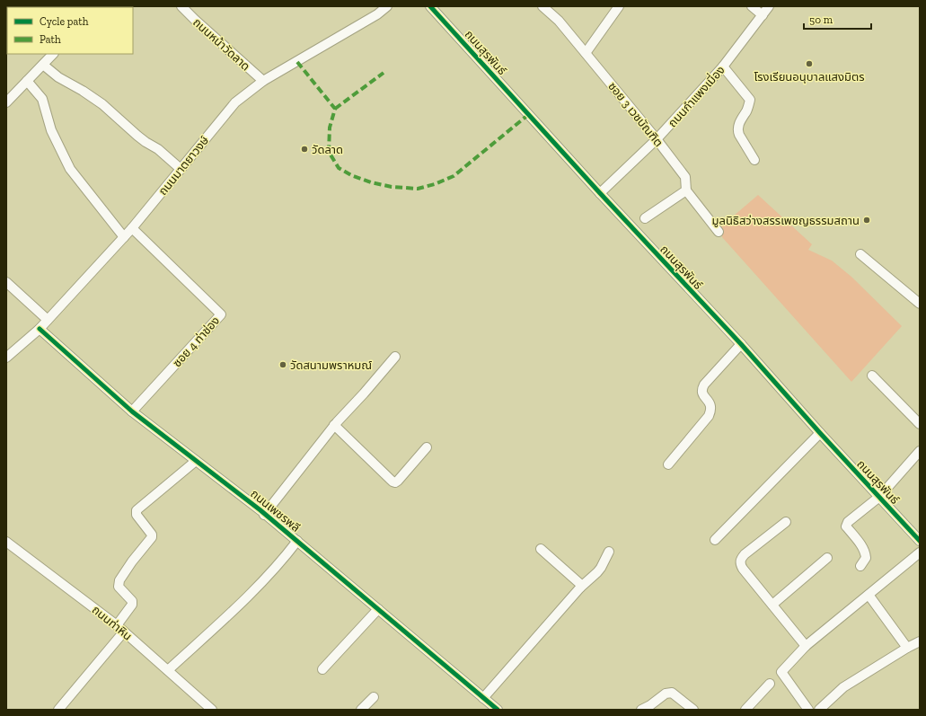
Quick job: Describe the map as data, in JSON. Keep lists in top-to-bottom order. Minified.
{"streets":{"street":["ถนนหน้าวัดลาด","ถนนสุรพันธ์","ถนนกำแพงเมี่อง","ซอย 3 เวชบัณฑิต","ถนนมาตยาวงษ์","ซอย 4 ท่าช่อง","ถนนเพชรพลี","ถนนท่าหิน"]},"crossings":[["ถนนหน้าวัดลาด","ถนนมาตยาวงษ์"],["ถนนสุรพันธ์","ถนนกำแพงเมี่อง"],["ถนนกำแพงเมี่อง","ซอย 3 เวชบัณฑิต"],["ถนนมาตยาวงษ์","ซอย 4 ท่าช่อง"],["ถนนมาตยาวงษ์","ถนนเพชรพลี"],["ซอย 4 ท่าช่อง","ถนนเพชรพลี"]],"places":["โรงเรียนอนุบาลแสงมิตร","วัดลาด","มูลนิธิสว่างสรรเพชญธรรมสถาน","วัดสนามพราหมณ์"],"legend":["Cycle path","Path"],"scale_bar":"50 m"}
